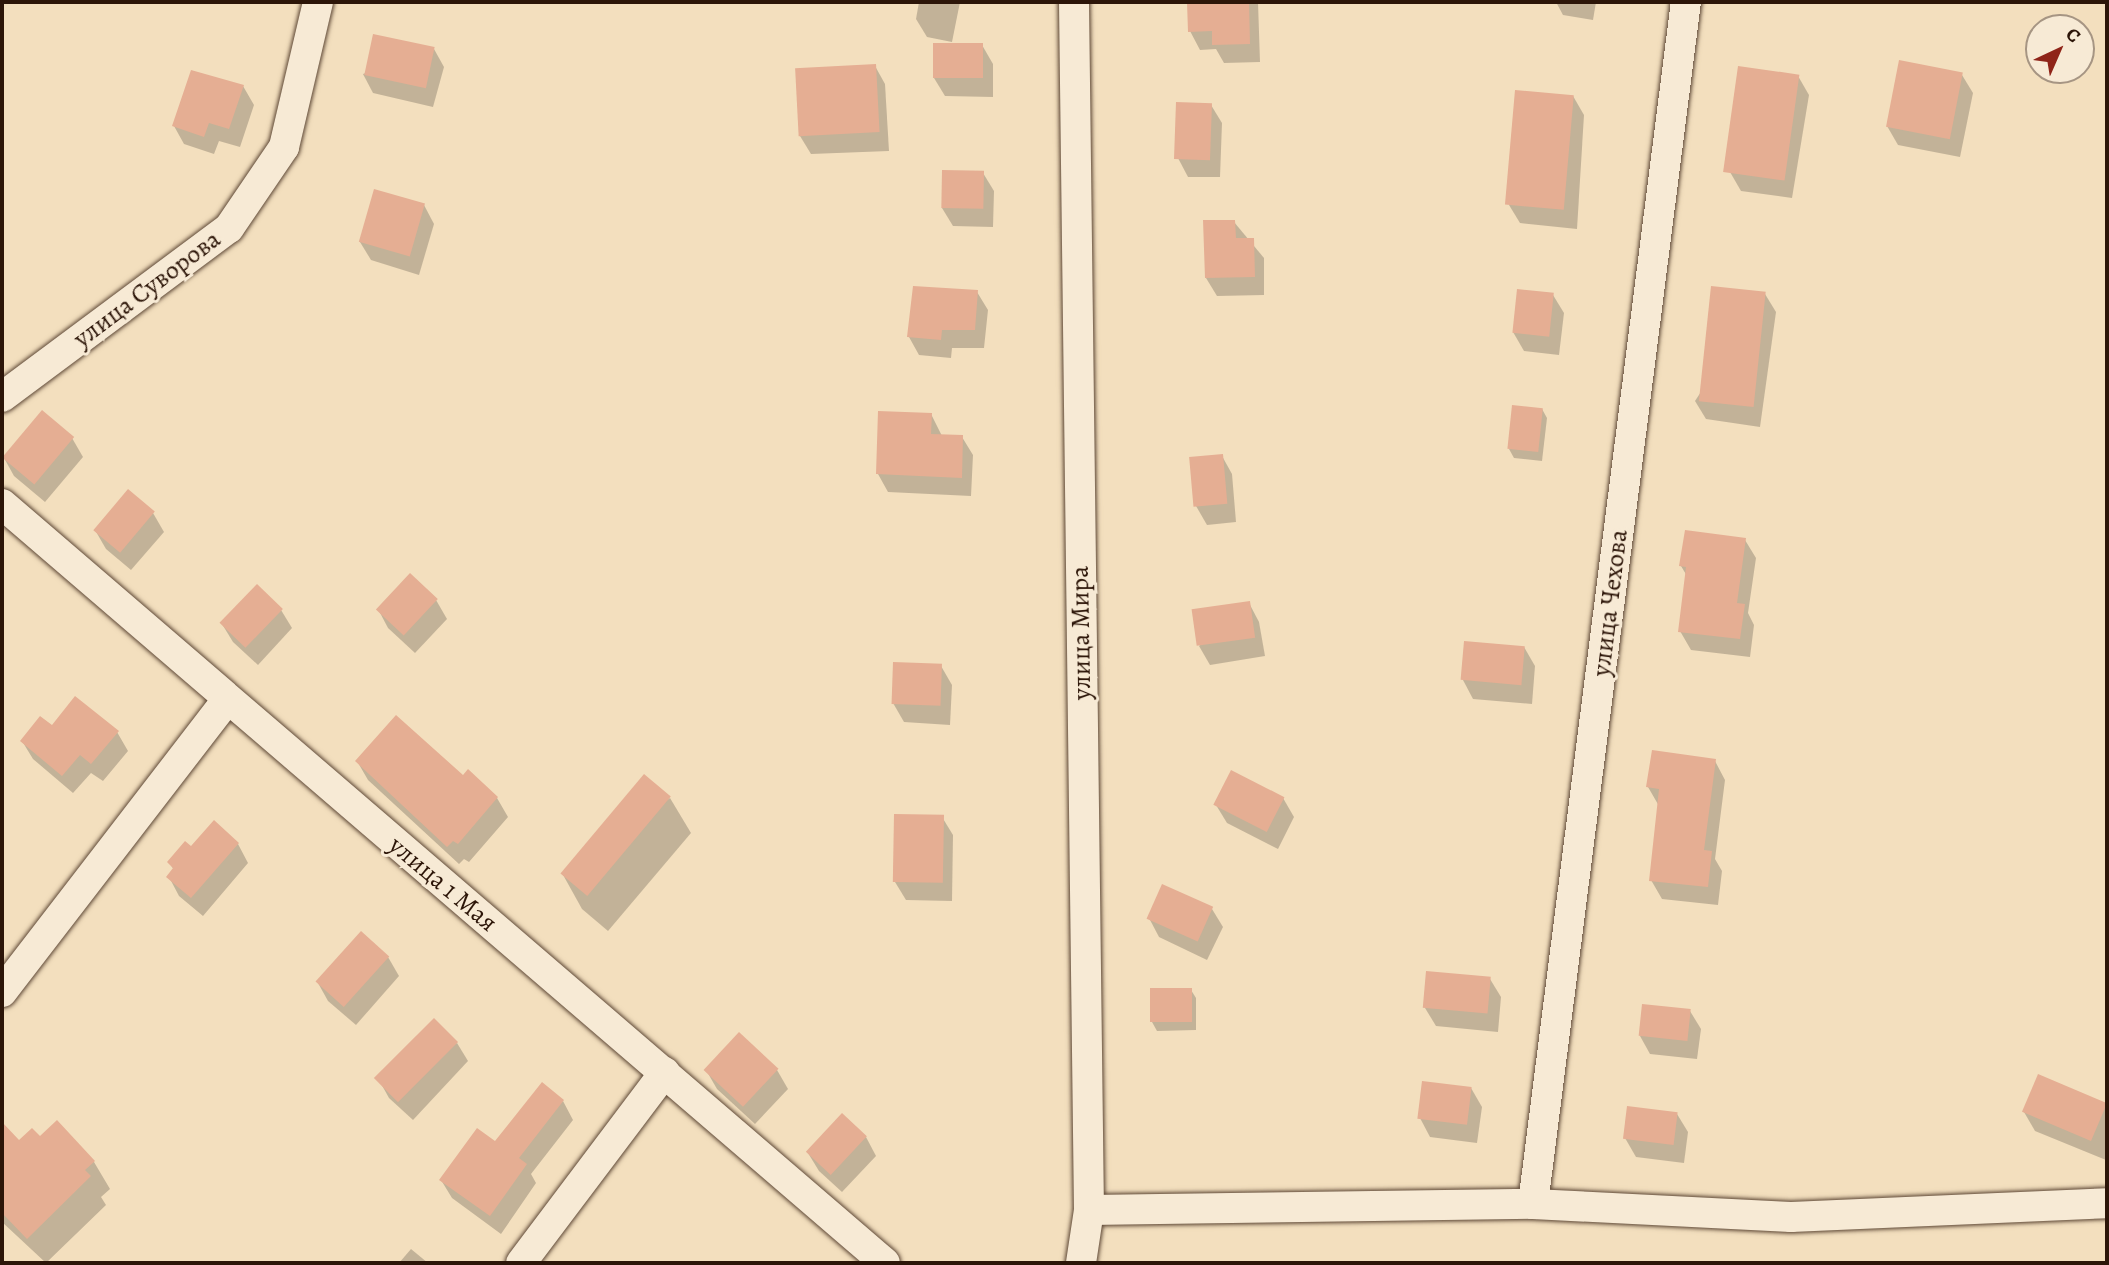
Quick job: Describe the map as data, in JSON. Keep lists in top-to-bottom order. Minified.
{"streets":{"street":["улица Суворова","улица Чехова","улица Мира","улица 1 Мая"]},"north":"top right"}
